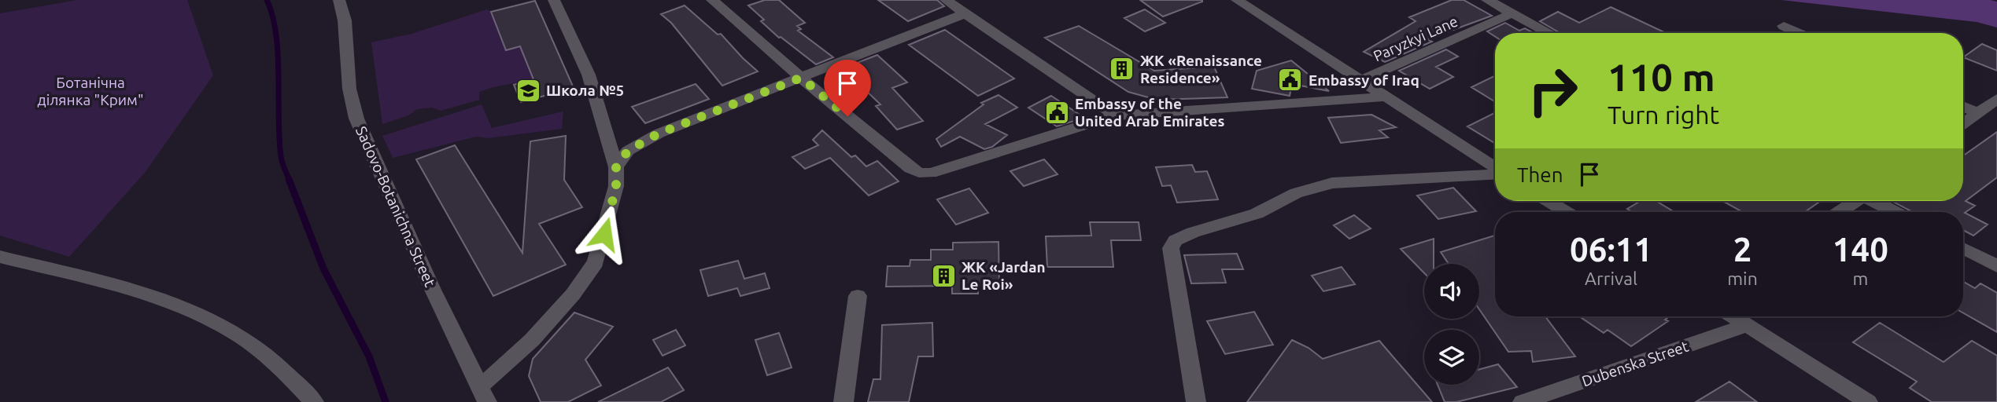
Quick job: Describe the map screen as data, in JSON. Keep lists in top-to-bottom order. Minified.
{"streets":{"street":["Paryzkyi Lane","Sadovo-Botanichna Street","Dubenska Street"]},"parks":["Ботанічна ділянка \"Крим\""],"places":{"building":["ЖК «Renaissance Residence»","ЖК «Jardan Le Roi»"],"public building":["Embassy of Iraq","Embassy of the United Arab Emirates"],"school or university":["Школа №5"]},"page":{"turn":["110 m","Turn right"],"then":"Then","eta":["06:11","Arrival","2","min","140","m"]}}
